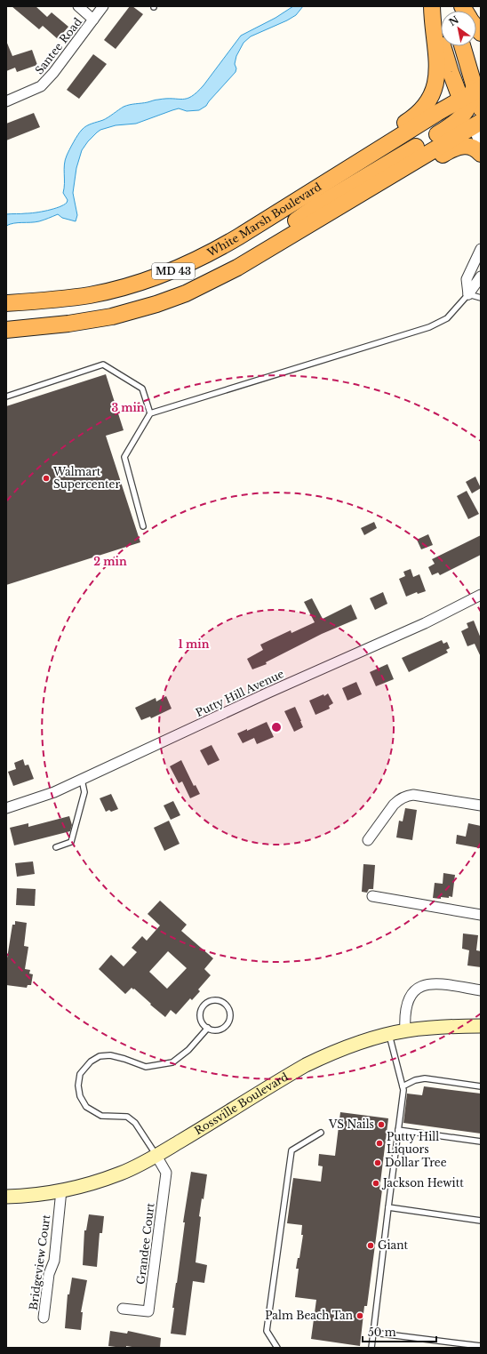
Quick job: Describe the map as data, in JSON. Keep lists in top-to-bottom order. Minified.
{"streets":{"highway":["White Marsh Boulevard","MD 43"],"main road":["Rossville Boulevard"],"street":["Santee Road","Putty Hill Avenue","Grandee Court","Bridgeview Court"]},"crossings":[["Rossville Boulevard","Grandee Court"],["Rossville Boulevard","Bridgeview Court"]],"places":["Walmart Supercenter","VS Nails","Putty Hill Liquors","Dollar Tree","Jackson Hewitt","Giant","Palm Beach Tan"],"scale_bar":"50 m","north":"top left","rings":["3 min","2 min","1 min"]}
